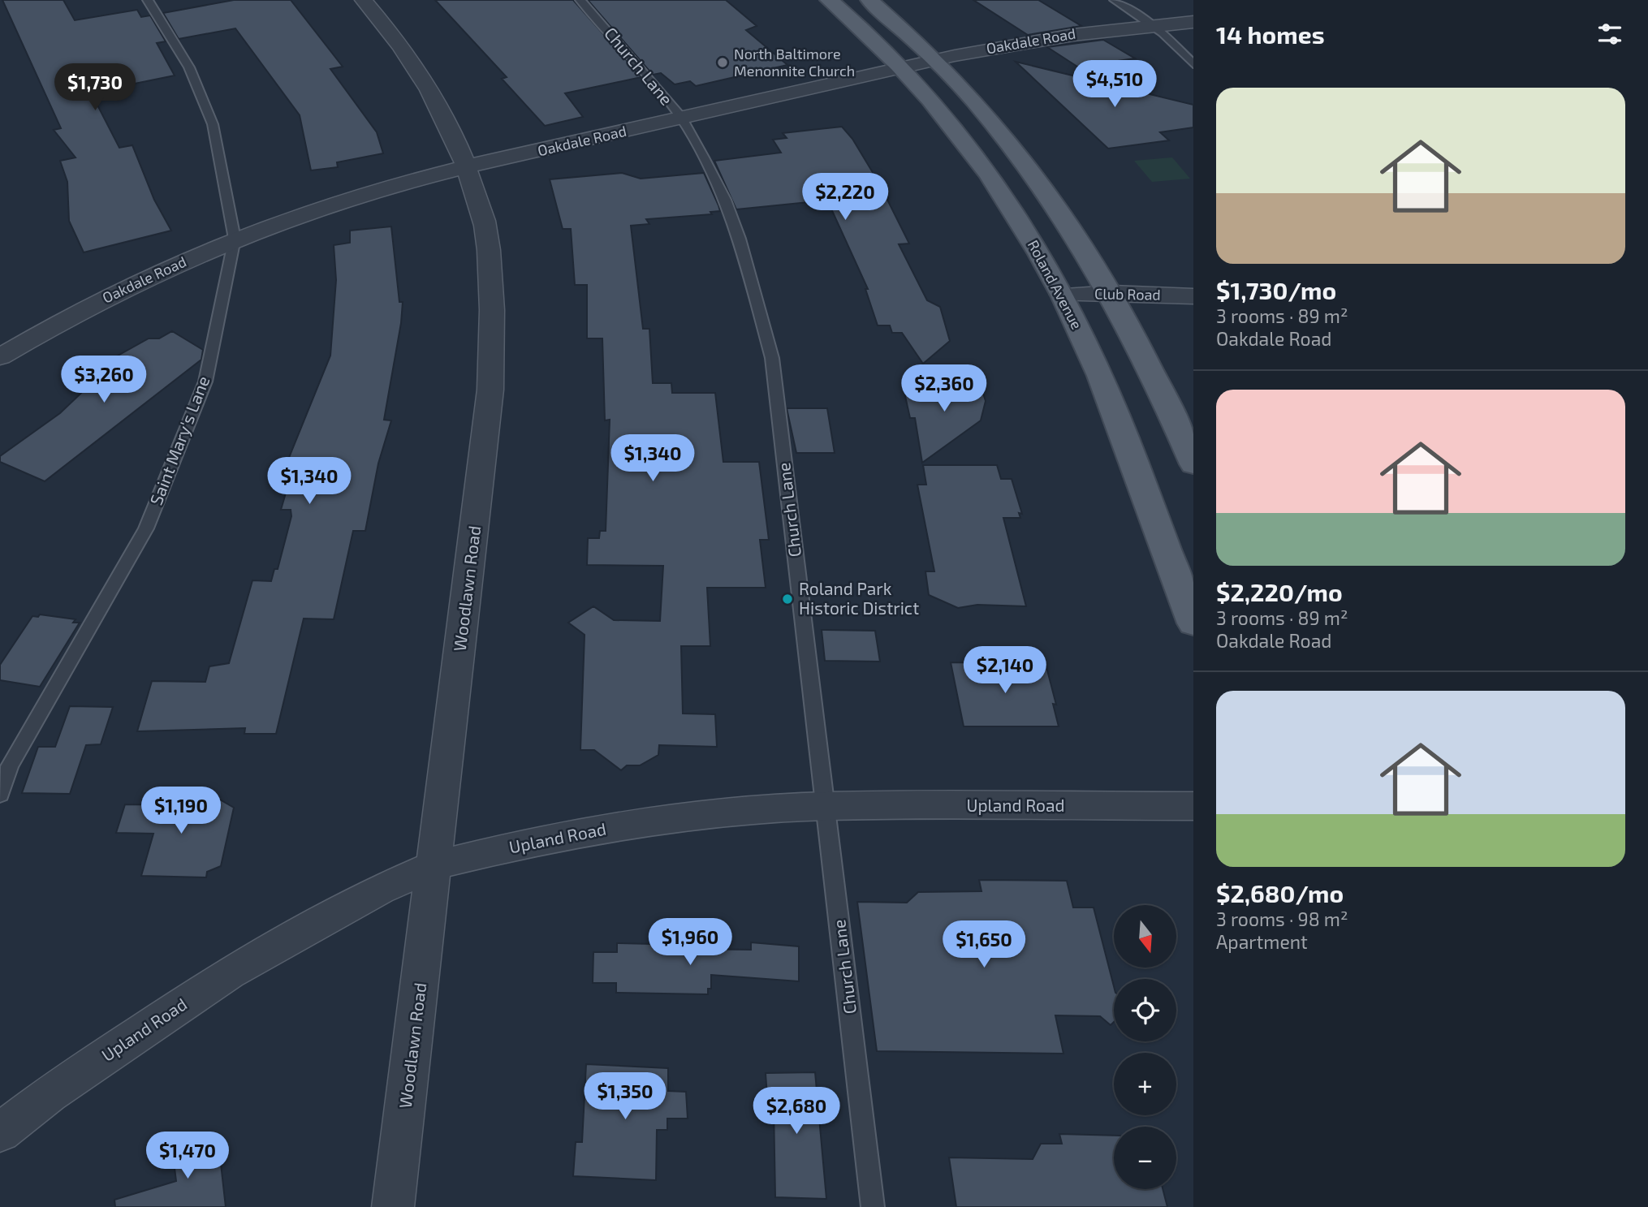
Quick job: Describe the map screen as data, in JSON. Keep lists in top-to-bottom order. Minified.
{"streets":{"main road":["Roland Avenue"],"street":["Oakdale Road","Club Road","Woodlawn Road","Upland Road"],"lane":["Church Lane","Saint Mary's Lane"]},"crossings":[["Oakdale Road","Church Lane"],["Oakdale Road","Roland Avenue"],["Oakdale Road","Saint Mary's Lane"],["Oakdale Road","Woodlawn Road"],["Church Lane","Upland Road"],["Roland Avenue","Club Road"],["Woodlawn Road","Upland Road"]],"places":["North Baltimore Menonnite Church","Roland Park Historic District"],"north":"bottom","page":{"heading":"14 homes","price":["$4,510","$1,730","$2,220","$3,260","$2,360","$1,340","$1,340","$2,140","$1,190","$1,960","$1,650","$1,350","$2,680","$1,470"],"list":[{"name":"$1,730/mo","note":"3 rooms · 89 m² · Oakdale Road"},{"name":"$2,220/mo","note":"3 rooms · 89 m² · Oakdale Road"},{"name":"$2,680/mo","note":"3 rooms · 98 m² · Apartment"}],"map_buttons":["+","−"]}}
